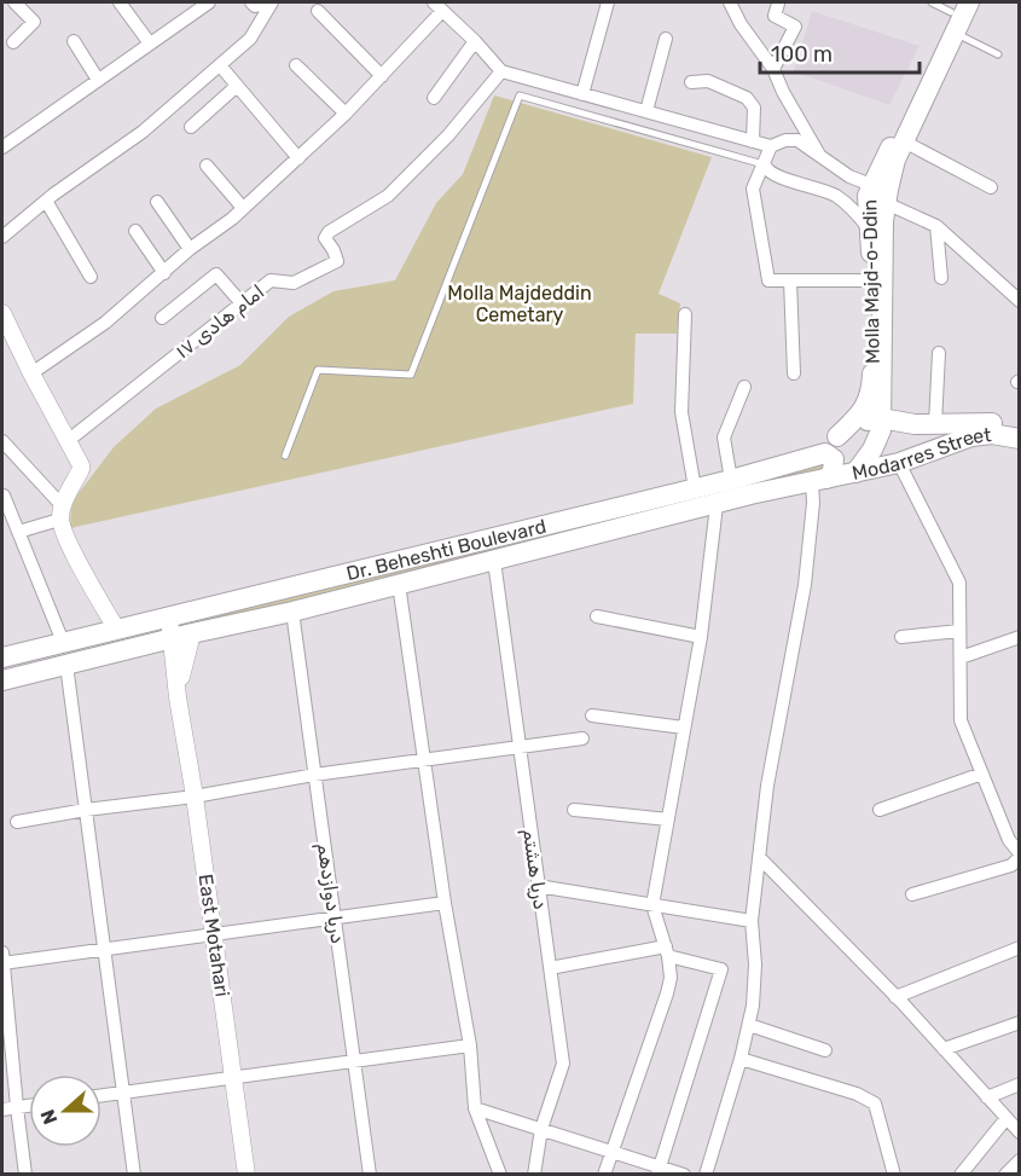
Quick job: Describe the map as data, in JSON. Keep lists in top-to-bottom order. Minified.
{"streets":{"main road":["Molla Majd-o-Ddin","Modarres Street","Dr. Beheshti Boulevard","East Motahari"],"street":["امام هادی ۱۷","دریا هشتم","دریا دوازدهم"]},"crossings":[["Molla Majd-o-Ddin","Modarres Street"],["Molla Majd-o-Ddin","Dr. Beheshti Boulevard"],["Modarres Street","Dr. Beheshti Boulevard"],["Dr. Beheshti Boulevard","دریا هشتم"],["Dr. Beheshti Boulevard","دریا دوازدهم"],["Dr. Beheshti Boulevard","East Motahari"]],"parks":["Molla Majdeddin Cemetary"],"scale_bar":"100 m","north":"left"}
